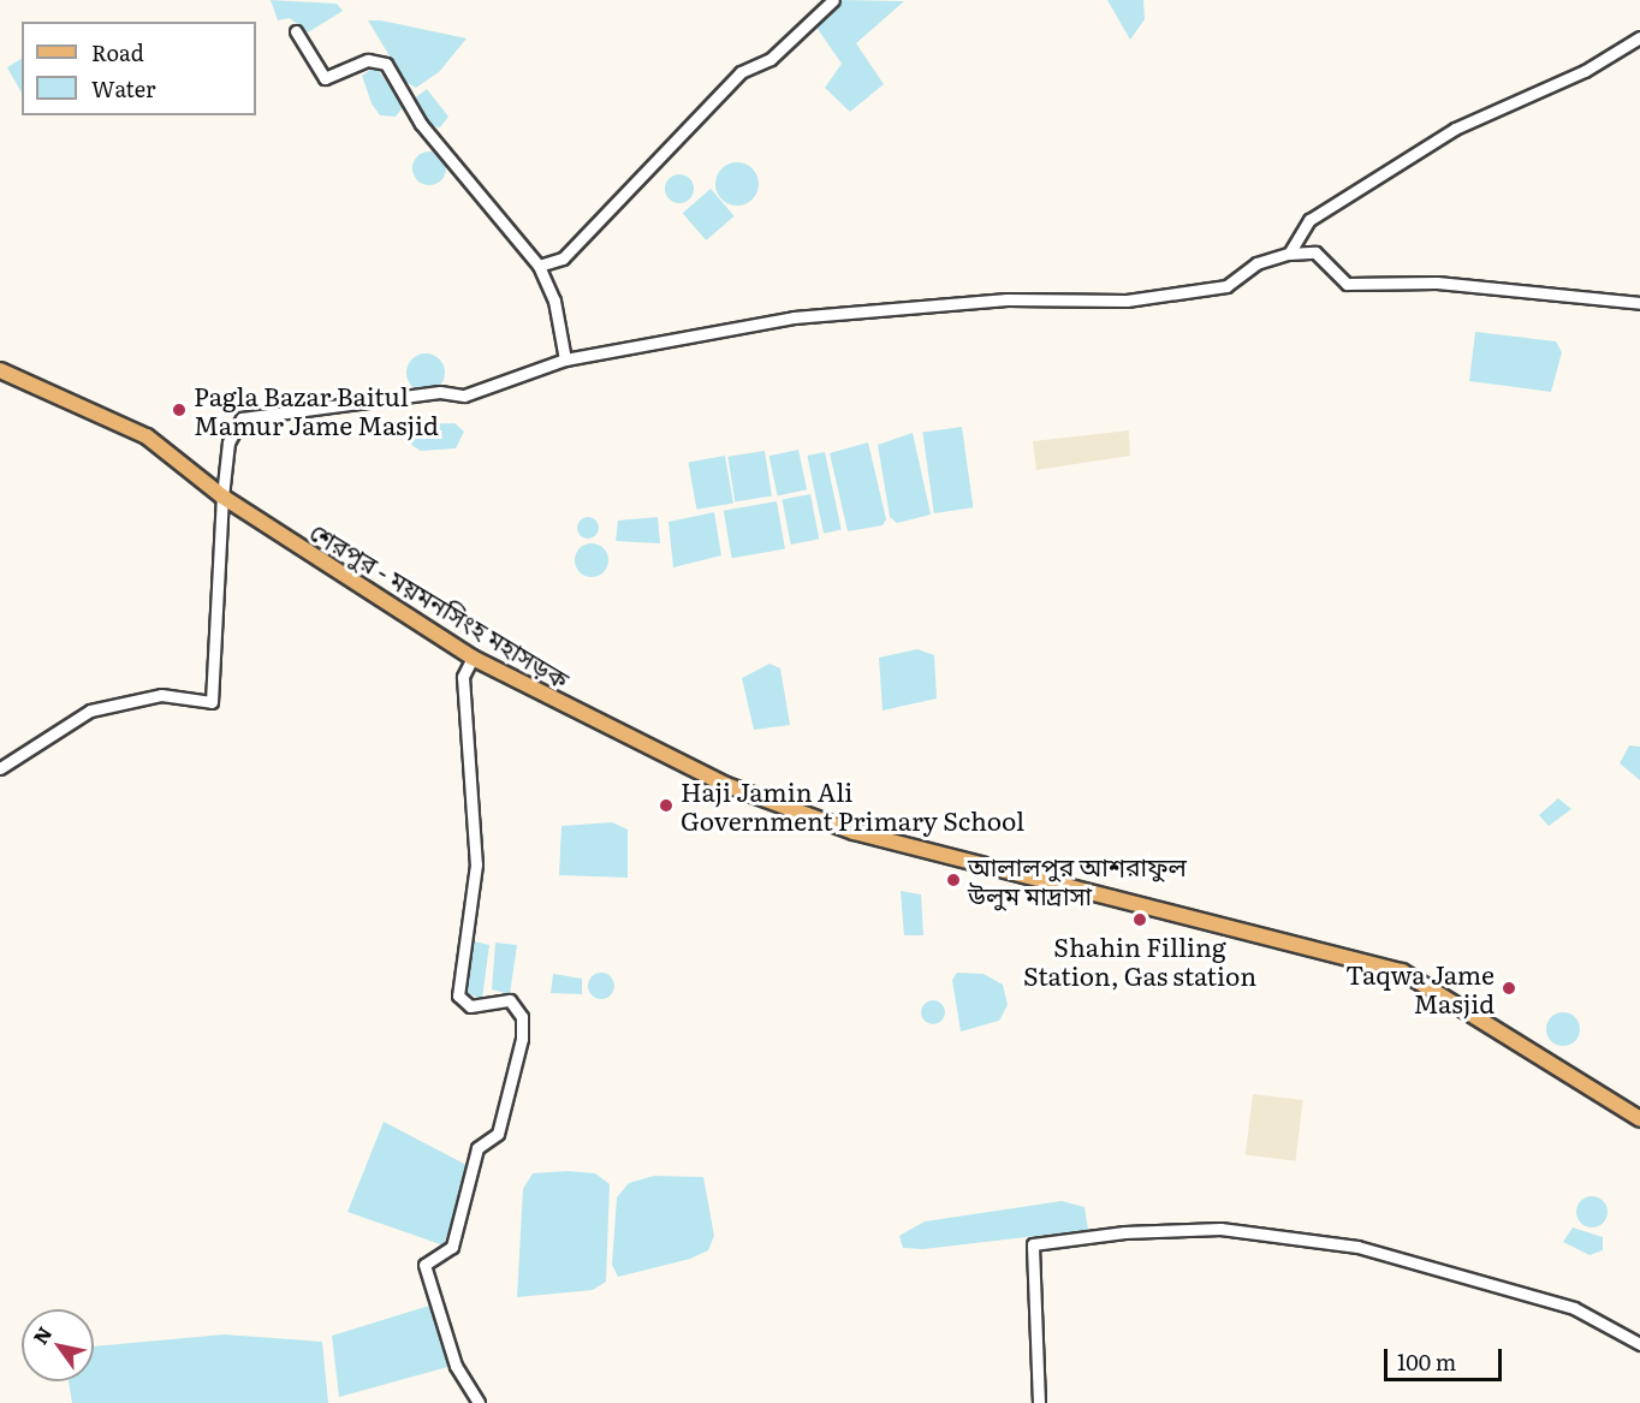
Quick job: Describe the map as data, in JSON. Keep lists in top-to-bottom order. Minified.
{"streets":{"main road":["শেরপুর - ময়মনসিংহ মহাসড়ক"]},"places":["Pagla Bazar Baitul Mamur Jame Masjid","Haji Jamin Ali Government Primary School","আলালপুর আশরাফুল উলুম মাদ্রাসা","Shahin Filling Station, Gas station","Taqwa Jame Masjid"],"legend":["Road","Water"],"scale_bar":"100 m","north":"top left"}
